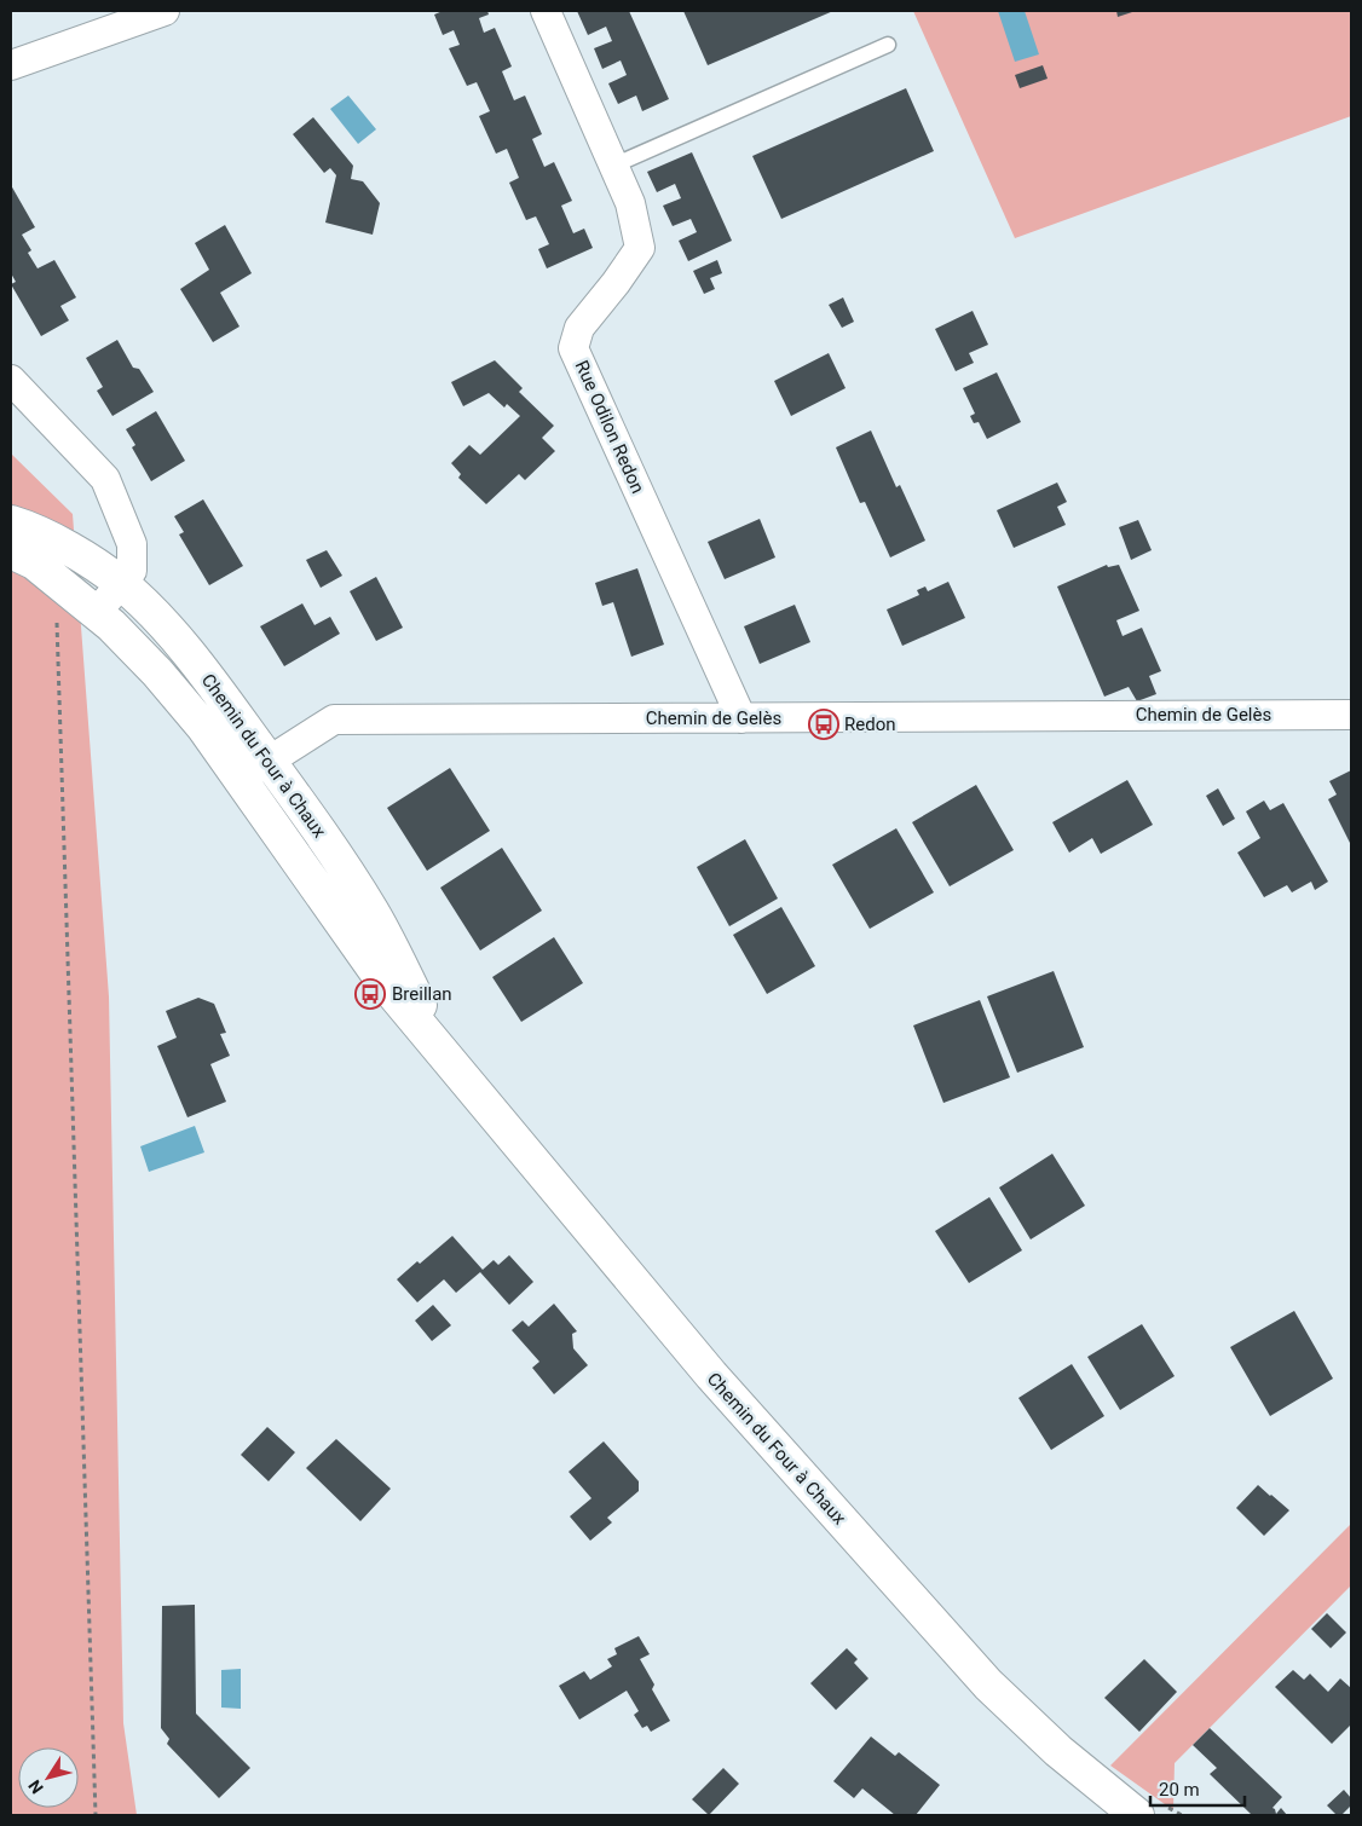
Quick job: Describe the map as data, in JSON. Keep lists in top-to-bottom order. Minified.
{"streets":{"street":["Rue Odilon Redon","Chemin de Gelès","Chemin du Four à Chaux"]},"crossings":[["Rue Odilon Redon","Chemin de Gelès"],["Chemin de Gelès","Chemin du Four à Chaux"]],"places":{"bus stop":["Redon","Breillan"]},"scale_bar":"20 m","north":"bottom left"}
